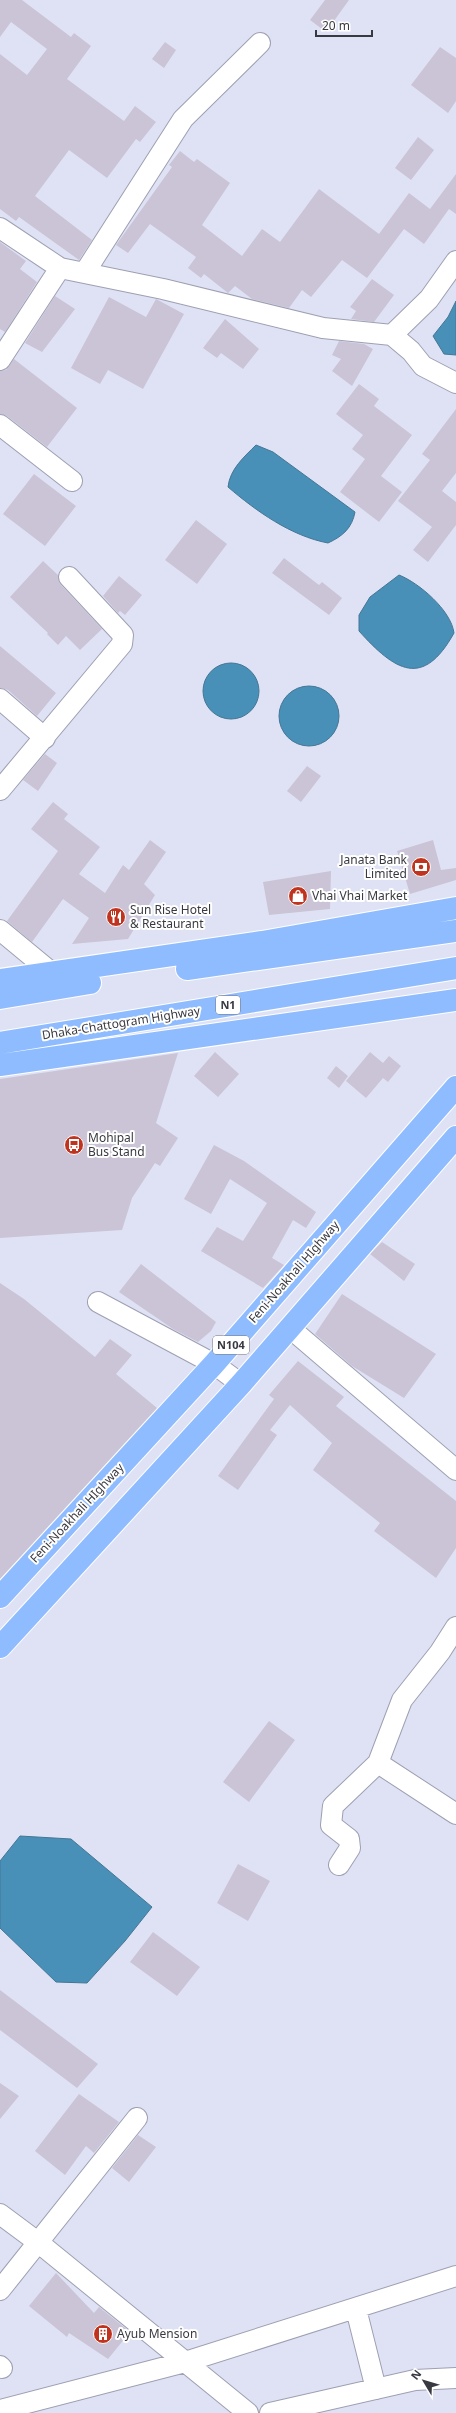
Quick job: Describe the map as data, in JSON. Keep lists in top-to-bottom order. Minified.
{"streets":{"highway":["N1","Dhaka-Chattogram Highway","Feni-Noakhali HIghway","N104"]},"places":{"bank":["Janata Bank Limited"],"shop":["Vhai Vhai Market"],"restaurant":["Sun Rise Hotel & Restaurant"],"bus stop":["Mohipal Bus Stand"],"building":["Ayub Mension"]},"scale_bar":"20 m","north":"top left"}
